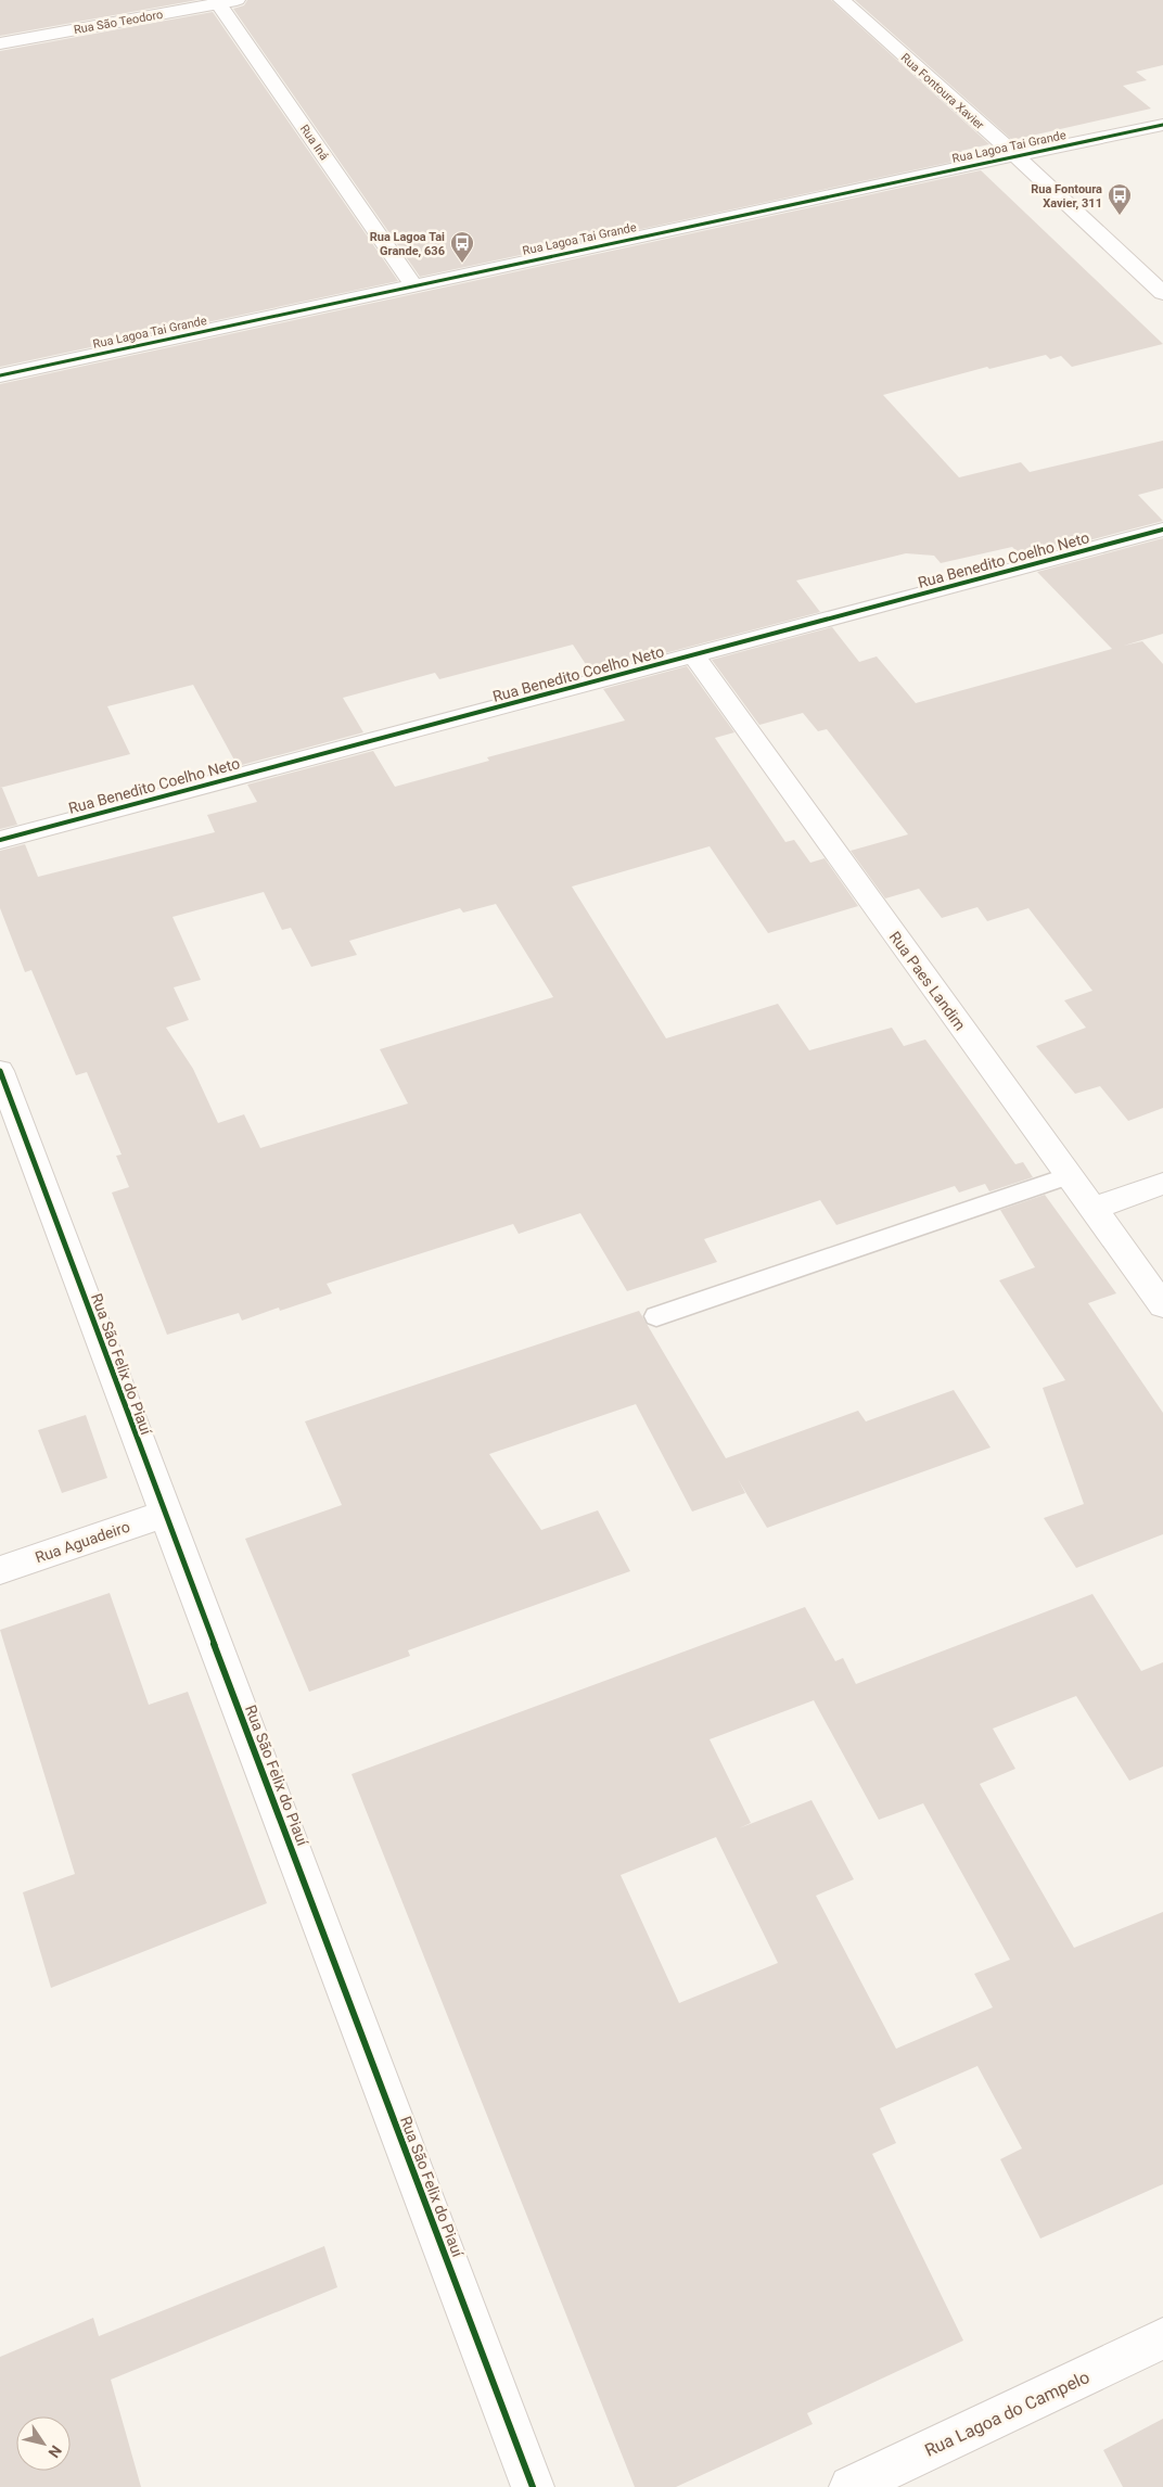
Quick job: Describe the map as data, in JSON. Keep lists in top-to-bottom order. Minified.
{"streets":{"street":["Rua São Teodoro","Rua Fontoura Xavier","Rua Iná","Rua Lagoa Tai Grande","Rua Benedito Coelho Neto","Rua Paes Landim","Rua São Felix do Piauí","Rua Aguadeiro","Rua Lagoa do Campelo"]},"crossings":[["Rua São Teodoro","Rua Iná"],["Rua Fontoura Xavier","Rua Lagoa Tai Grande"],["Rua Iná","Rua Lagoa Tai Grande"],["Rua Benedito Coelho Neto","Rua Paes Landim"],["Rua São Felix do Piauí","Rua Aguadeiro"]],"places":{"bus stop":["Rua Fontoura Xavier, 311","Rua Lagoa Tai Grande, 636"]},"north":"bottom right"}
